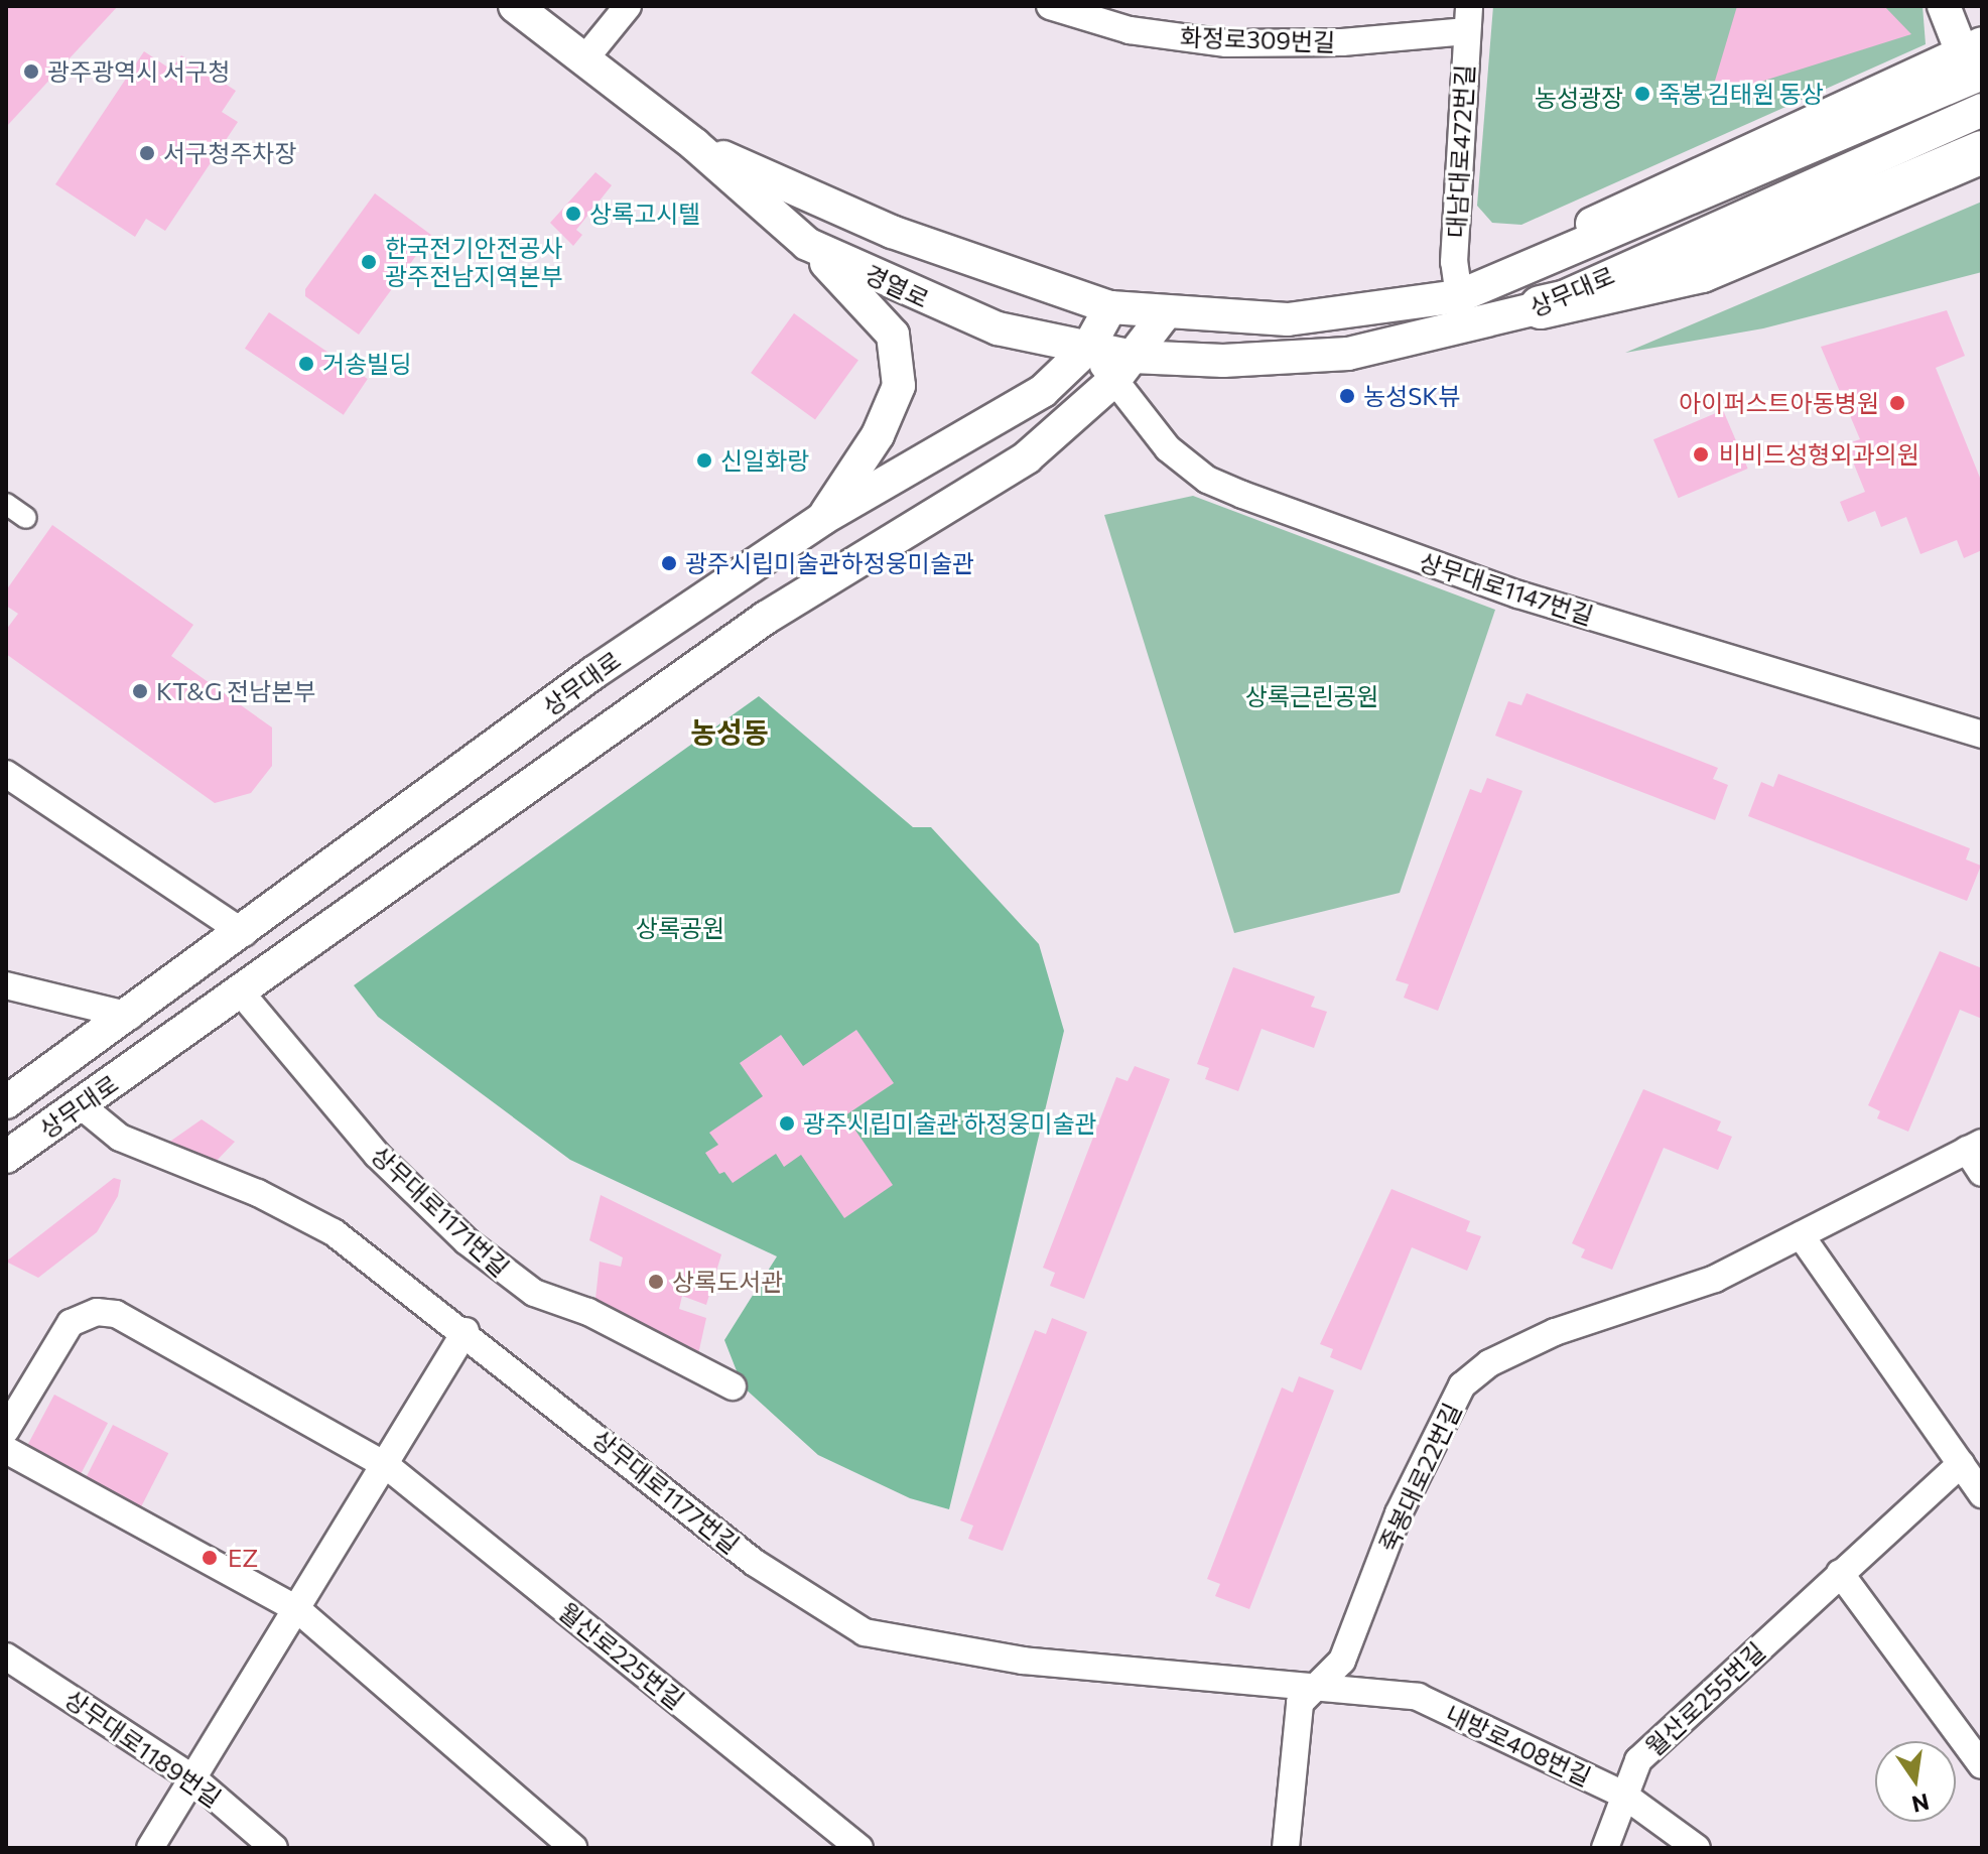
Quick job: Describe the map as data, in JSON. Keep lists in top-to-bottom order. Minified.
{"streets":{"street":["화정로309번길","대남대로472번길","경열로","상무대로","상무대로1147번길","상무대로1171번길","죽봉대로22번길","상무대로1177번길","월산로225번길","월산로255번길","내방로408번길","상무대로1189번길"]},"crossings":[["화정로309번길","대남대로472번길"],["대남대로472번길","상무대로"],["경열로","상무대로"],["경열로","상무대로1147번길"],["상무대로","상무대로1147번길"],["상무대로","상무대로1171번길"],["상무대로","상무대로1177번길"],["죽봉대로22번길","상무대로1177번길"],["죽봉대로22번길","내방로408번길"],["상무대로1177번길","내방로408번길"],["월산로255번길","내방로408번길"]],"districts":["농성동"],"parks":["농성광장","상록근린공원","상록공원"],"places":["광주광역시 서구청","죽봉 김태원 동상","서구청주차장","상록고시텔","한국전기안전공사 광주전남지역본부","거송빌딩","농성SK뷰","아이퍼스트아동병원","비비드성형외과의원","신일화랑","광주시립미술관하정웅미술관","KT&G 전남본부","광주시립미술관 하정웅미술관","상록도서관","EZ"],"north":"bottom"}
